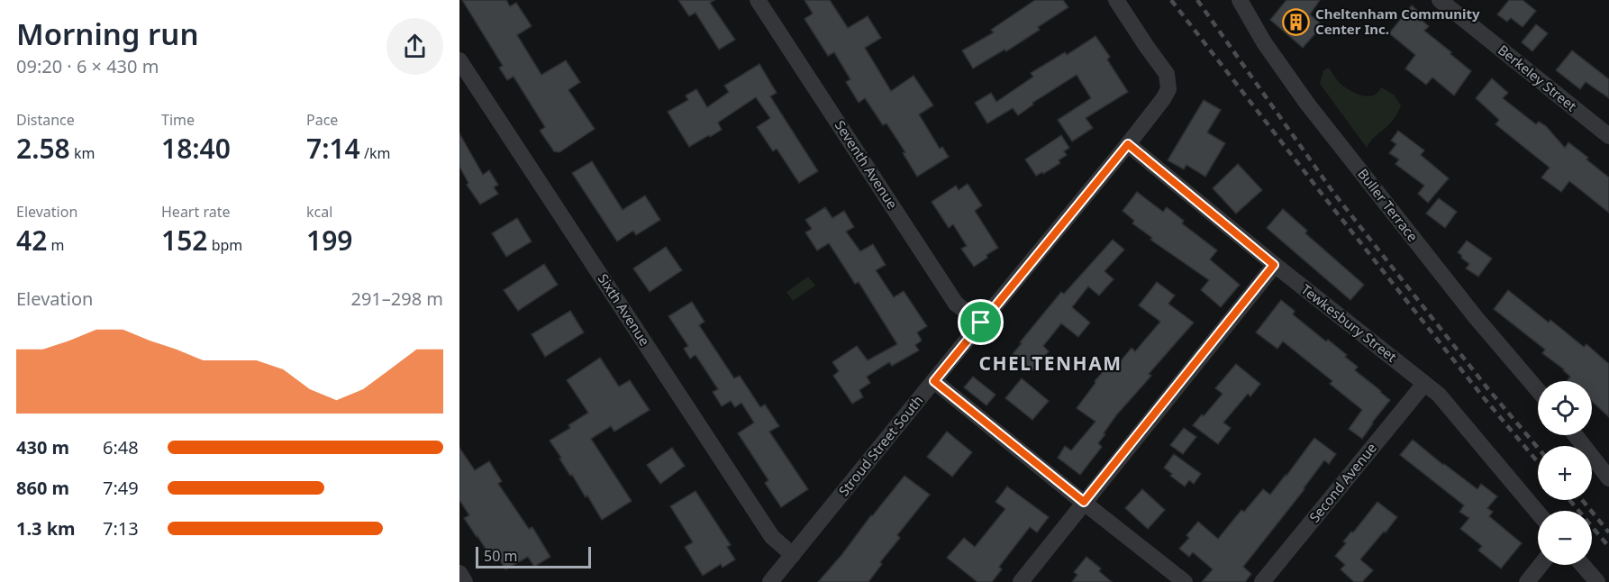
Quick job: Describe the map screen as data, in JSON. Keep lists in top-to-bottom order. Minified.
{"streets":{"street":["Berkeley Street","Seventh Avenue","Buller Terrace","Sixth Avenue","Tewkesbury Street","Stroud Street South","Second Avenue"]},"crossings":[["Seventh Avenue","Stroud Street South"],["Sixth Avenue","Stroud Street South"],["Tewkesbury Street","Stroud Street South"],["Tewkesbury Street","Second Avenue"]],"districts":["CHELTENHAM"],"places":{"building":["Cheltenham Community Center Inc."]},"scale_bar":"50 m","page":{"heading":["Morning run","09:20 · 6 × 430 m"],"stats":[["Distance","2.58 km"],["Time","18:40"],["Pace","7:14 /km"],["Elevation","42 m"],["Heart rate","152 bpm"],["kcal","199"]],"chart":["Elevation","291–298 m"],"map_buttons":["+","−"],"list":[{"name":"430 m","note":"6:48"},{"name":"860 m","note":"7:49"},{"name":"1.3 km","note":"7:13"}],"scale":"50 m"}}
